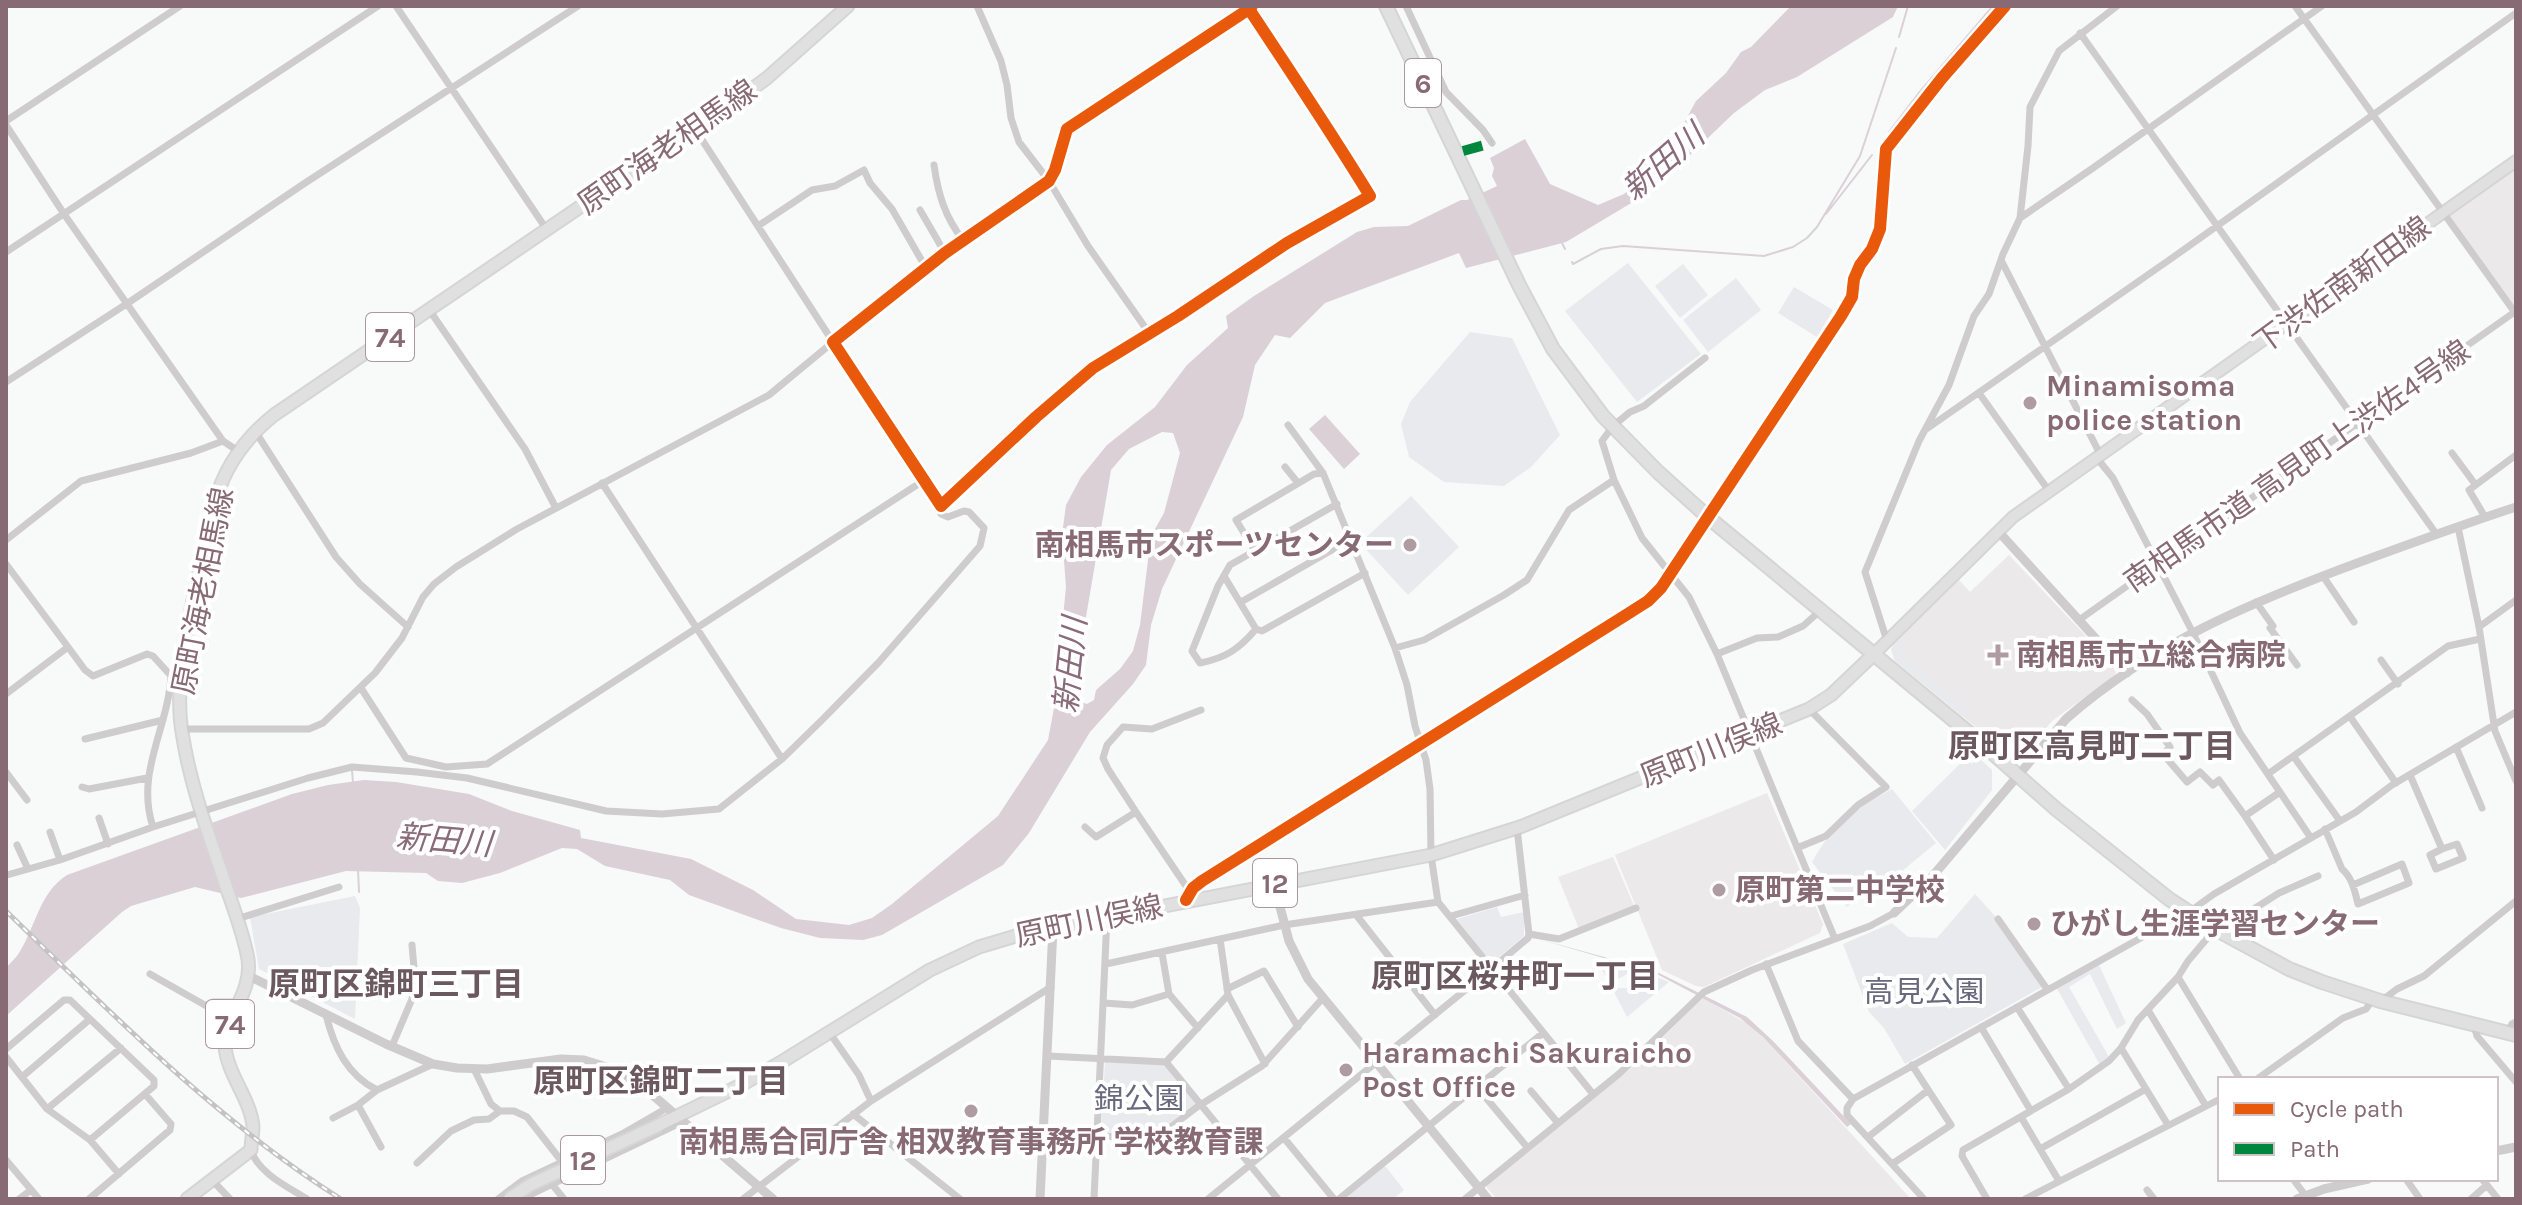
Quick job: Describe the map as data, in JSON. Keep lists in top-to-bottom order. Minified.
{"streets":{"highway":["6"],"main road":["原町海老相馬線","下渋佐南新田線","74","原町川俣線","12"],"street":["南相馬市道 高見町上渋佐4号線"]},"crossings":[["6","下渋佐南新田線"],["6","原町川俣線"],["原町海老相馬線","74"],["下渋佐南新田線","原町川俣線"]],"districts":["原町区高見町二丁目","原町区桜井町一丁目","原町区錦町三丁目","原町区錦町二丁目"],"water":["新田川"],"parks":["高見公園","錦公園"],"places":{"other":["Minamisoma police station","南相馬市スポーツセンター","原町第二中学校","ひがし生涯学習センター","Haramachi Sakuraicho Post Office","南相馬合同庁舎 相双教育事務所 学校教育課"],"health":["南相馬市立総合病院"]},"legend":["Cycle path","Path"]}
